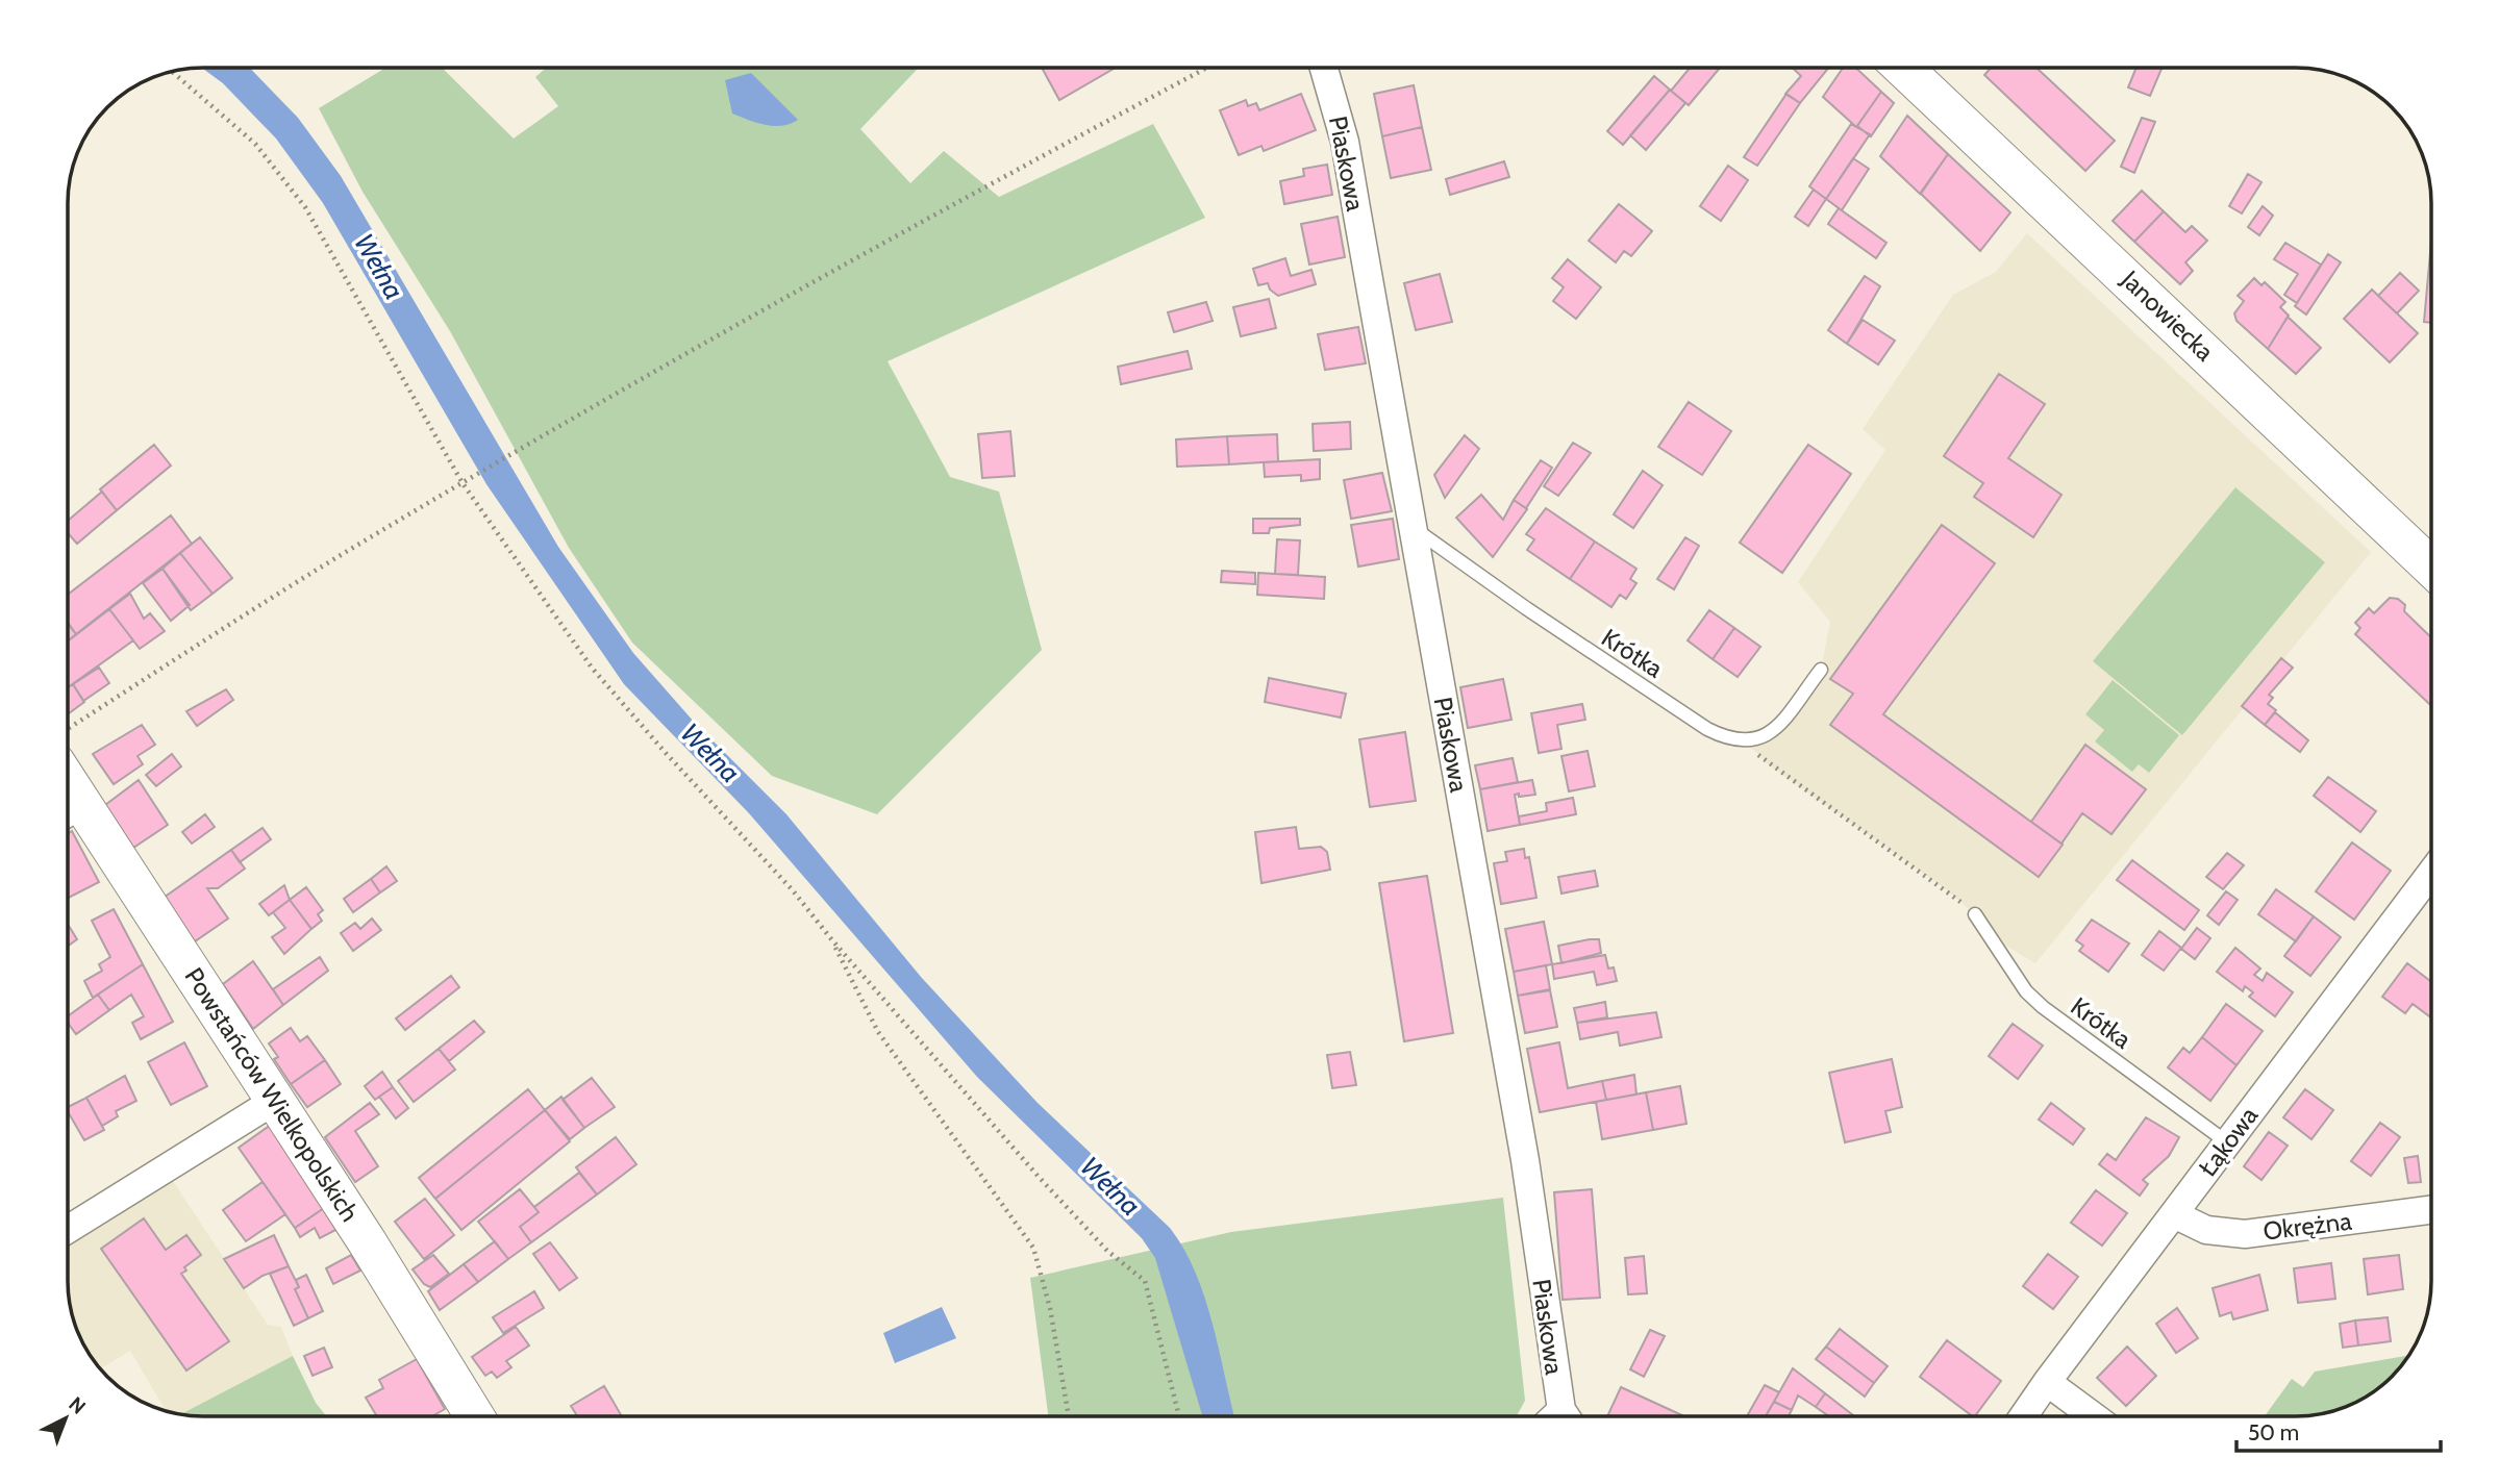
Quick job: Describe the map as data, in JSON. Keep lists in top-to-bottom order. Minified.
{"streets":{"street":["Piaskowa","Janowiecka","Powstańców Wielkopolskich","Łąkowa","Okrężna"],"lane":["Krótka"]},"crossings":[["Piaskowa","Krótka"],["Krótka","Łąkowa"],["Łąkowa","Okrężna"]],"water":["Wełna"],"scale_bar":"50 m","north":"top right"}
